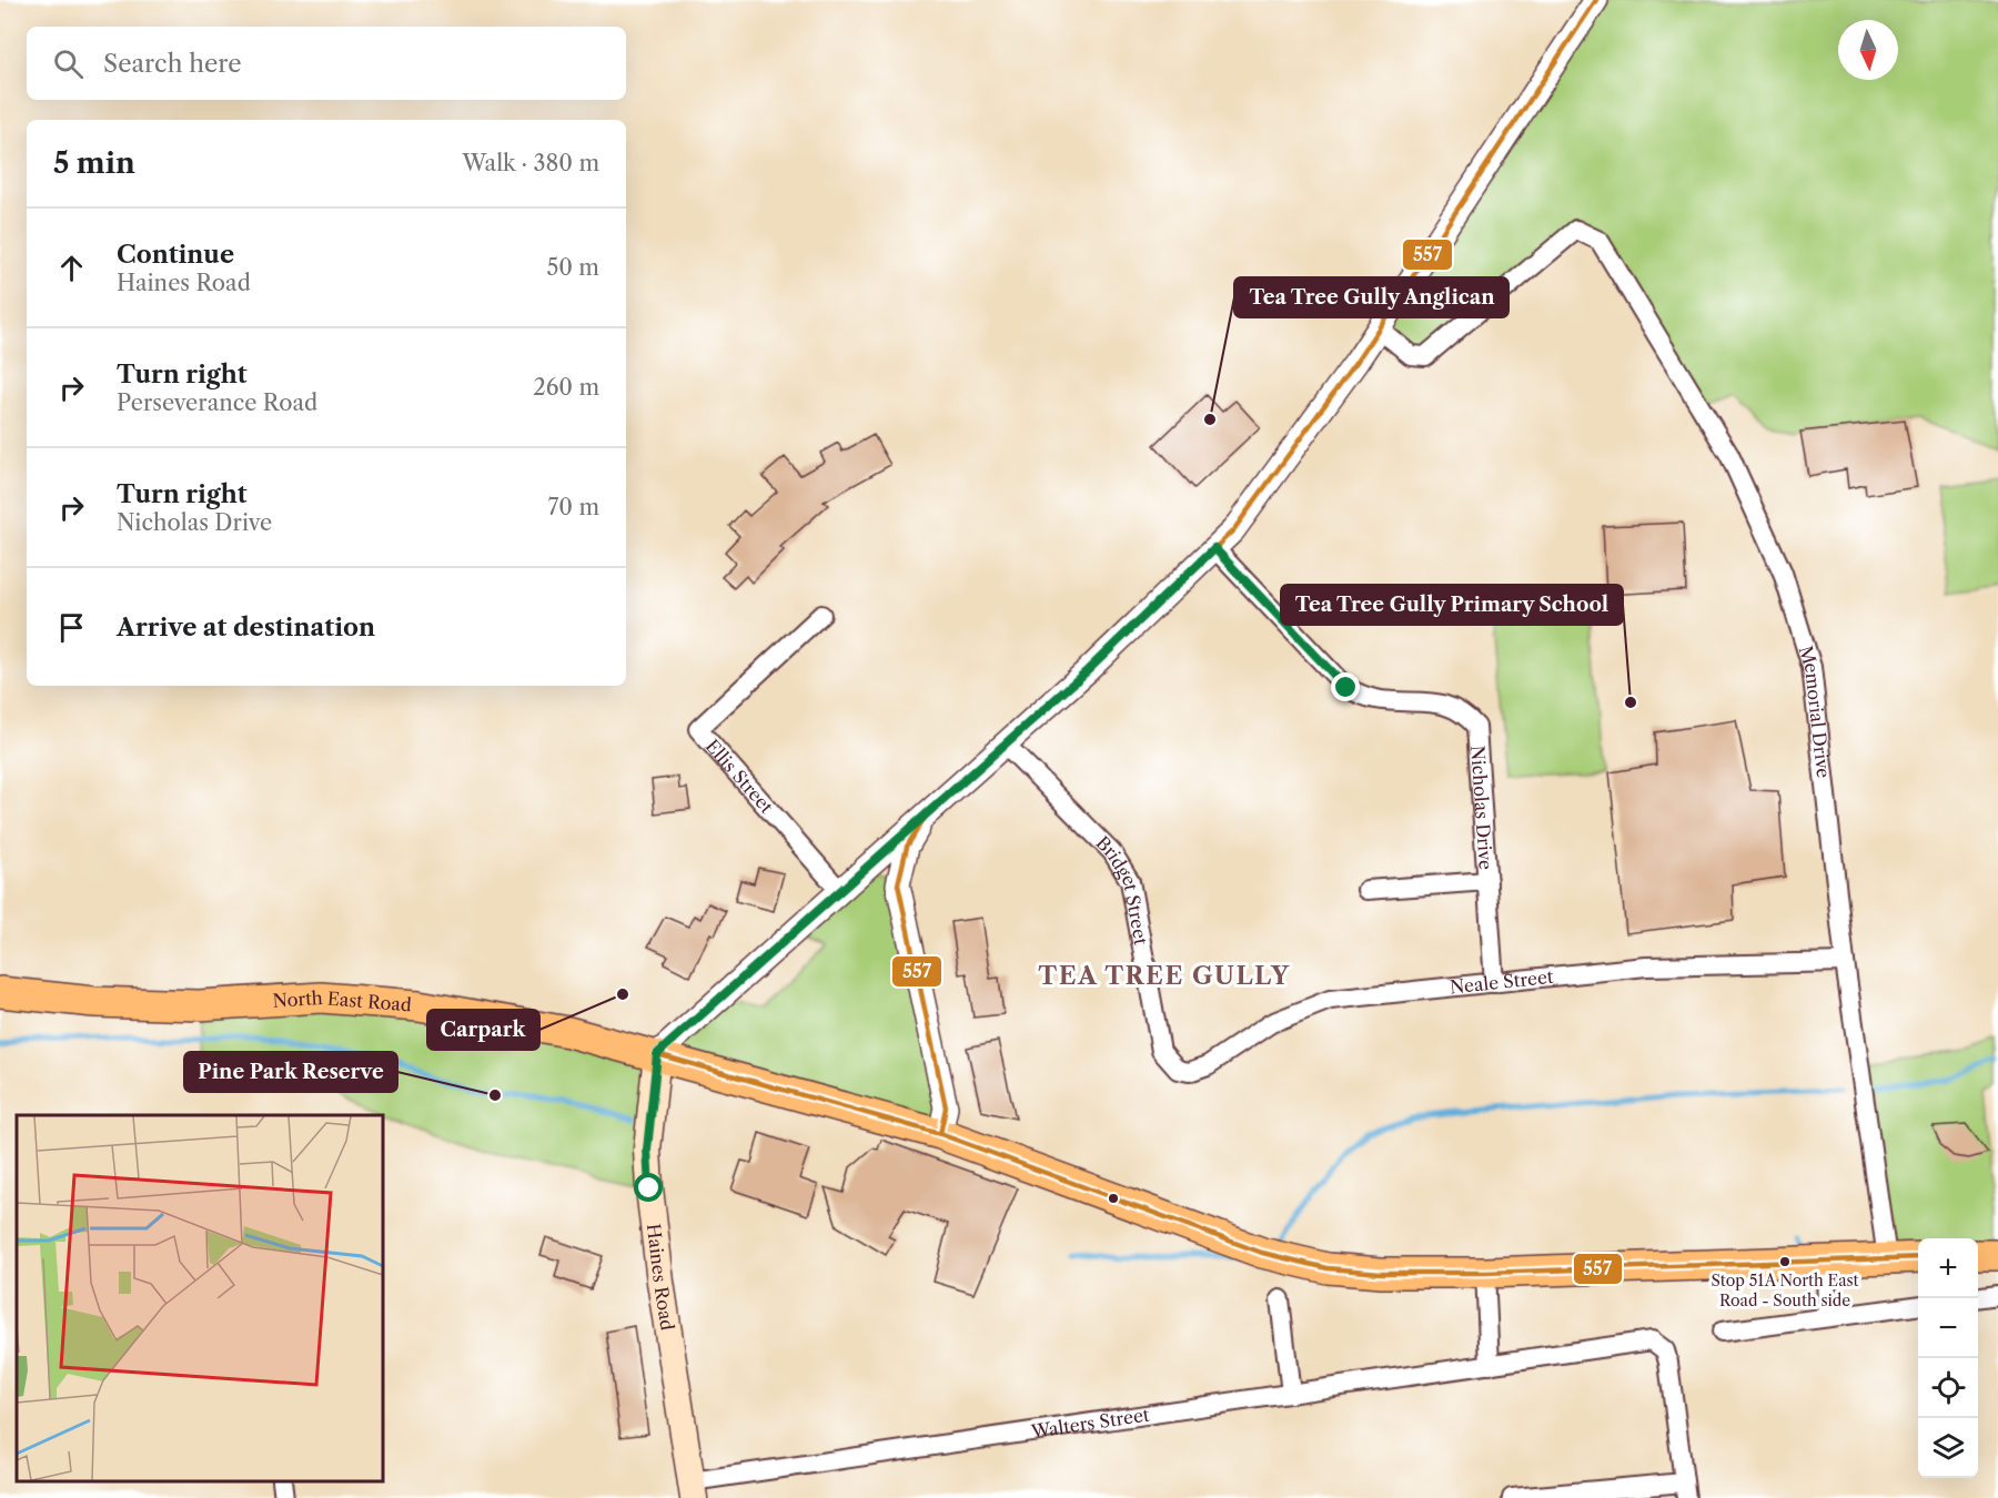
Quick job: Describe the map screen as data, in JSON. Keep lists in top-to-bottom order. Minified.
{"streets":{"main road":["North East Road","Haines Road"],"street":["Memorial Drive","Ellis Street","Nicholas Drive","Bridget Street","Neale Street","Walters Street"]},"crossings":[["Memorial Drive","Neale Street"],["Memorial Drive","North East Road"],["Nicholas Drive","Neale Street"],["Bridget Street","Neale Street"],["North East Road","Haines Road"],["Haines Road","Walters Street"]],"districts":["TEA TREE GULLY"],"places":["Tea Tree Gully Anglican","Tea Tree Gully Primary School","Carpark","Pine Park Reserve","Stop 51A North East Road - South side"],"lines":["transit line 557"],"north":"bottom","page":{"search":"Search here","heading":["5 min","Walk · 380 m"],"list":[["Continue","Haines Road","50 m"],["Turn right","Perseverance Road","260 m"],["Turn right","Nicholas Drive","70 m"],"Arrive at destination"],"map_buttons":["+","−"]}}
